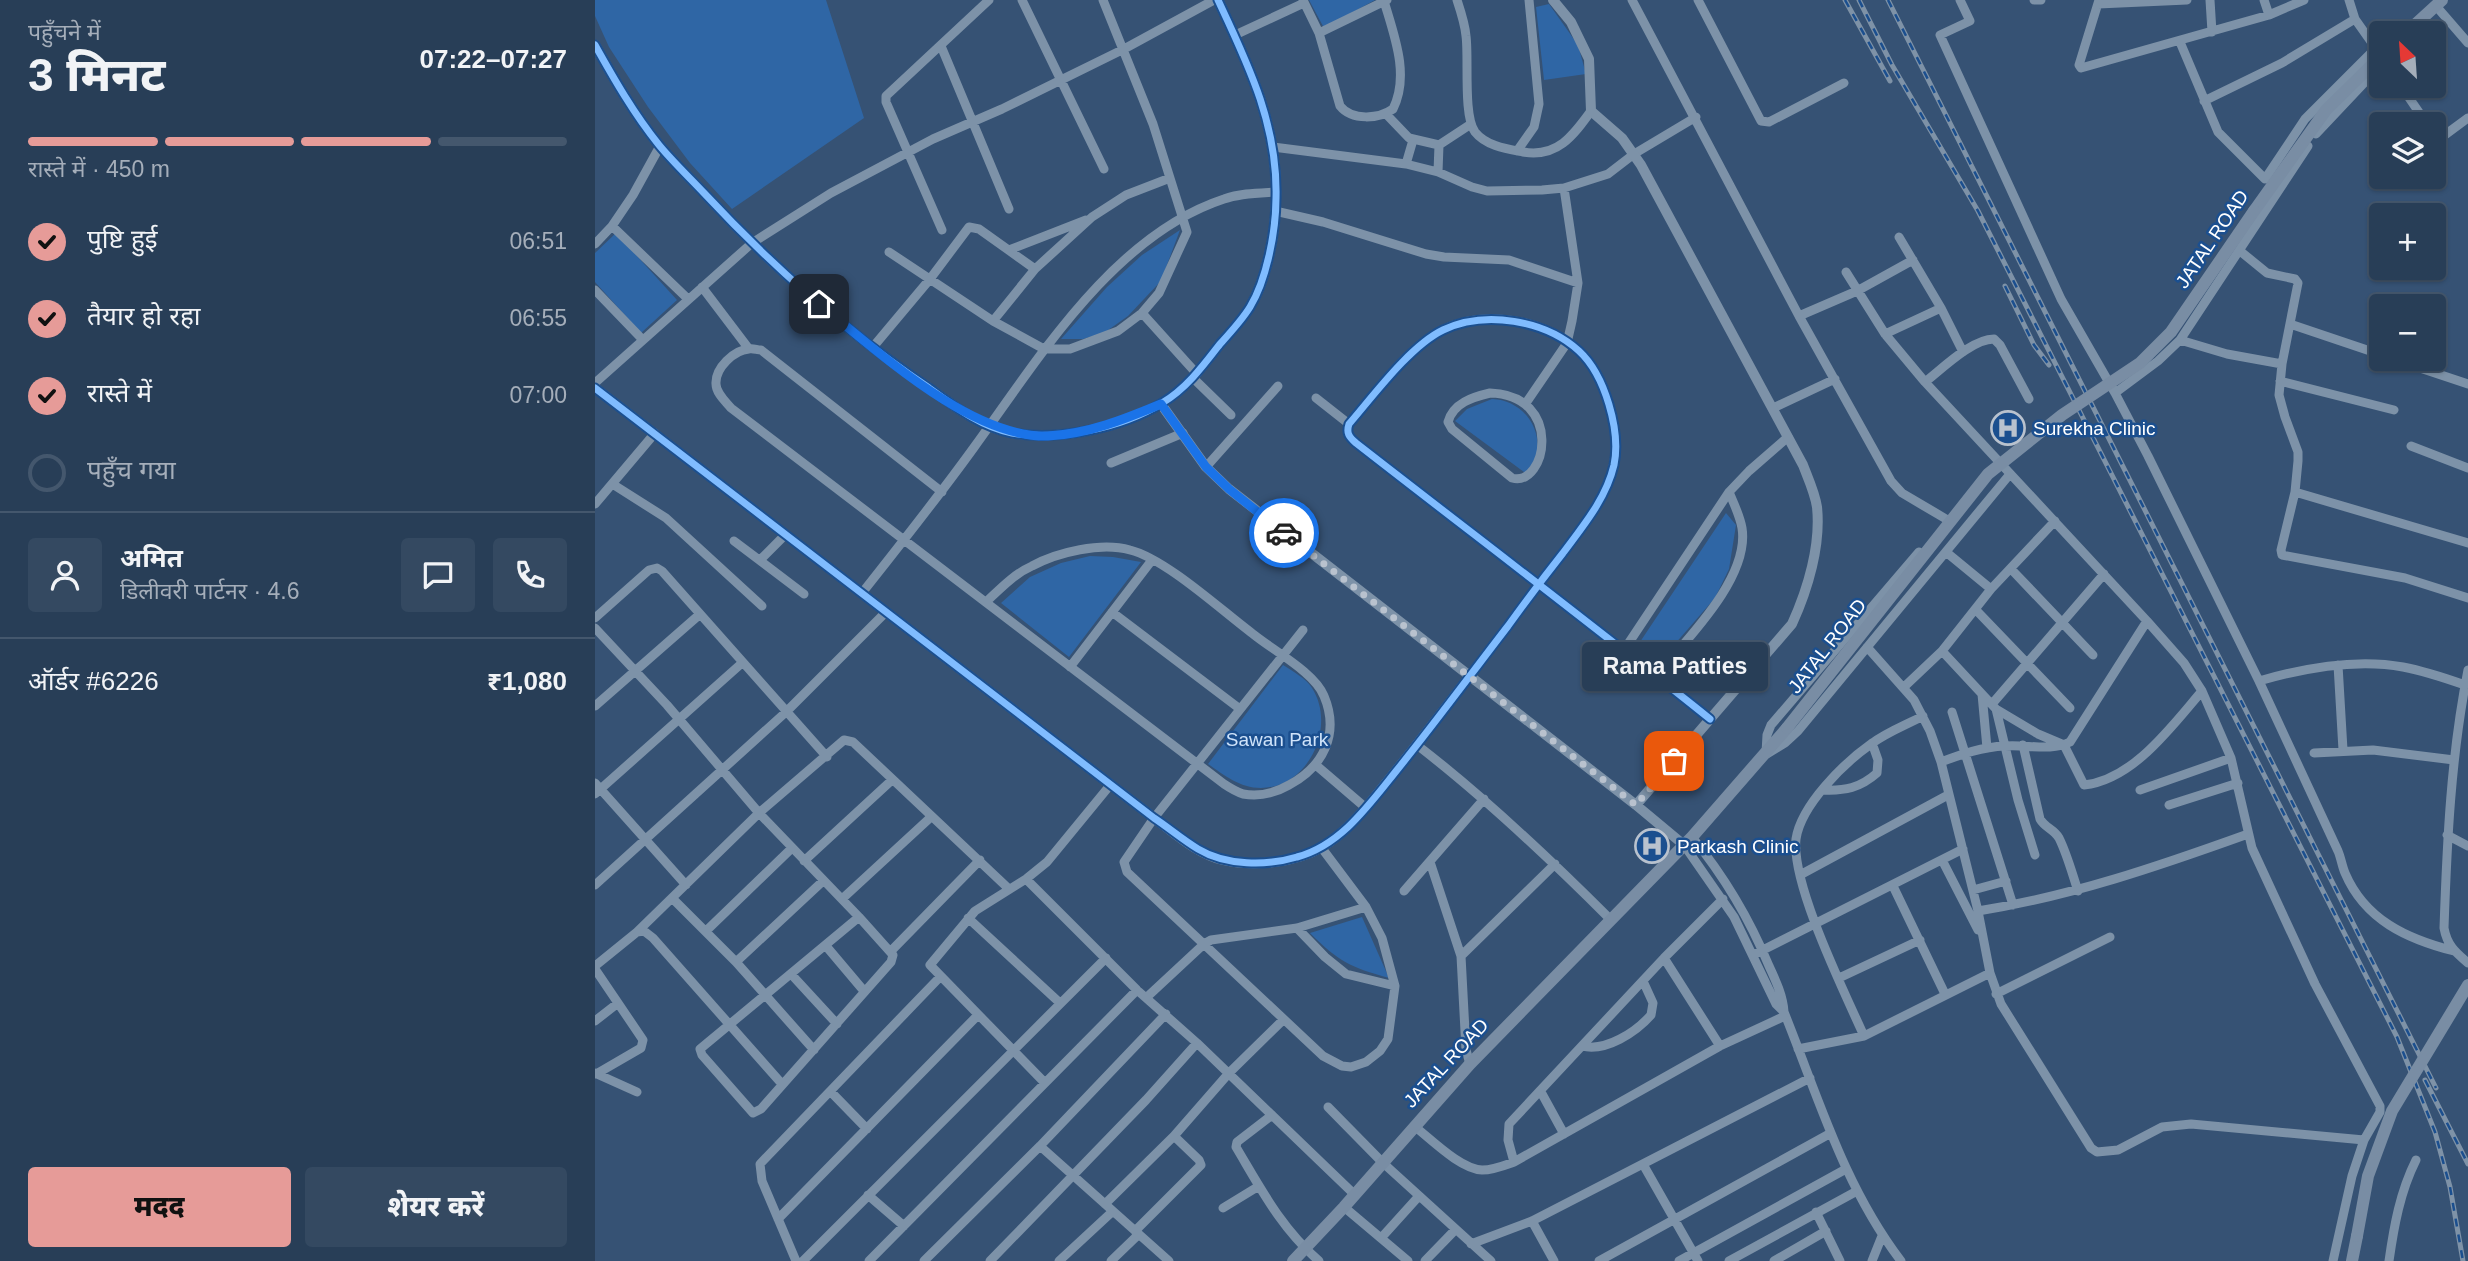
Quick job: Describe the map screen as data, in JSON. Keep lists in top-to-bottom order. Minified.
{"streets":{"main road":["JATAL ROAD"]},"parks":["Sawan Park"],"places":{"hospital":["Surekha Clinic","Parkash Clinic"],"other":["Rama Patties"]},"north":"top left","page":{"heading":["3 मिनट","पहुँचने में","07:22–07:27"],"panel":["अमित","डिलीवरी पार्टनर · 4.6","ऑर्डर #6226","₹1,080"],"map_buttons":["+","−"],"bar":"रास्ते में · 450 m","list":[["पुष्टि हुई","06:51"],["तैयार हो रहा","06:55"],["रास्ते में","07:00"],"पहुँच गया"],"bubble":"Rama Patties","buttons":["मदद","शेयर करें"]}}
